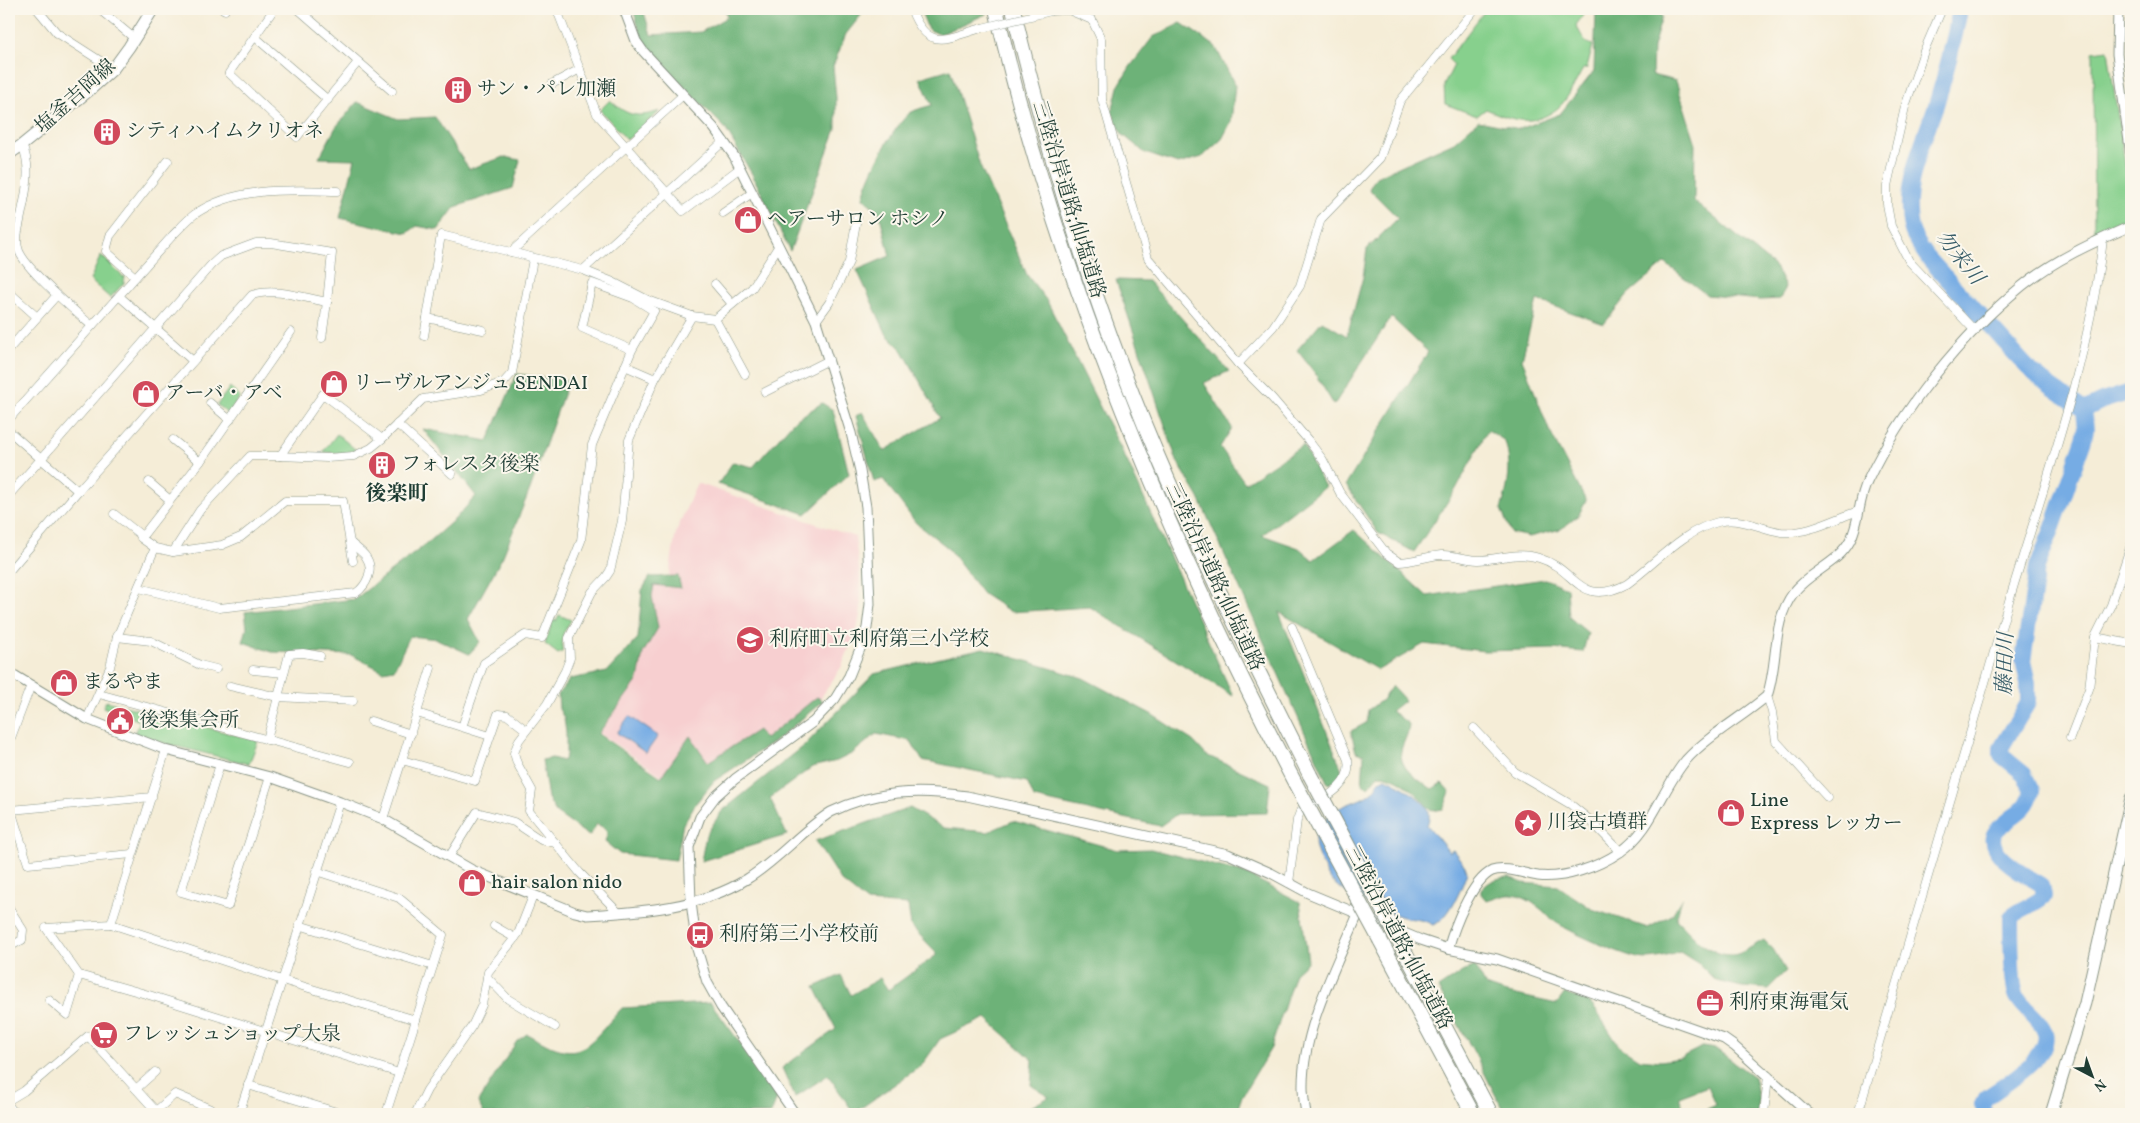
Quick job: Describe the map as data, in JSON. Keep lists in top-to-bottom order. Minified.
{"streets":{"highway":["三陸沿岸道路;仙塩道路"],"main road":["塩釜吉岡線"]},"districts":["後楽町"],"water":["勿来川","藤田川"],"places":{"building":["サン・パレ加瀬","シティハイムクリオネ","フォレスタ後楽"],"shop":["ヘアーサロン ホシノ","リーヴルアンジュ SENDAI","アーバ・アベ","まるやま","Line Express レッカー","hair salon nido"],"school or university":["利府町立利府第三小学校"],"public building":["後楽集会所"],"place":["川袋古墳群"],"bus stop":["利府第三小学校前"],"office":["利府東海電気"],"supermarket":["フレッシュショップ大泉"]},"north":"bottom right"}
